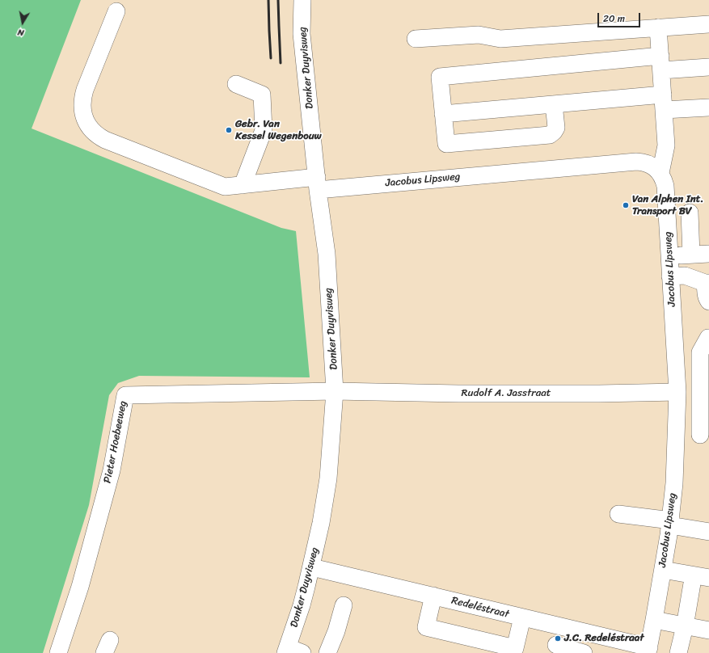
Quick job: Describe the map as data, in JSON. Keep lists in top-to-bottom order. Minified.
{"streets":{"street":["Donker Duyvisweg","Jacobus Lipsweg","Rudolf A. Jasstraat","Pieter Hoebeeweg","Redeléstraat"]},"crossings":[["Donker Duyvisweg","Jacobus Lipsweg"],["Donker Duyvisweg","Rudolf A. Jasstraat"],["Donker Duyvisweg","Pieter Hoebeeweg"],["Donker Duyvisweg","Redeléstraat"],["Jacobus Lipsweg","Rudolf A. Jasstraat"],["Jacobus Lipsweg","Redeléstraat"],["Rudolf A. Jasstraat","Pieter Hoebeeweg"]],"places":["Gebr. Van Kessel Wegenbouw","Van Alphen Int. Transport BV","J.C. Redeléstraat"],"scale_bar":"20 m","north":"bottom"}
